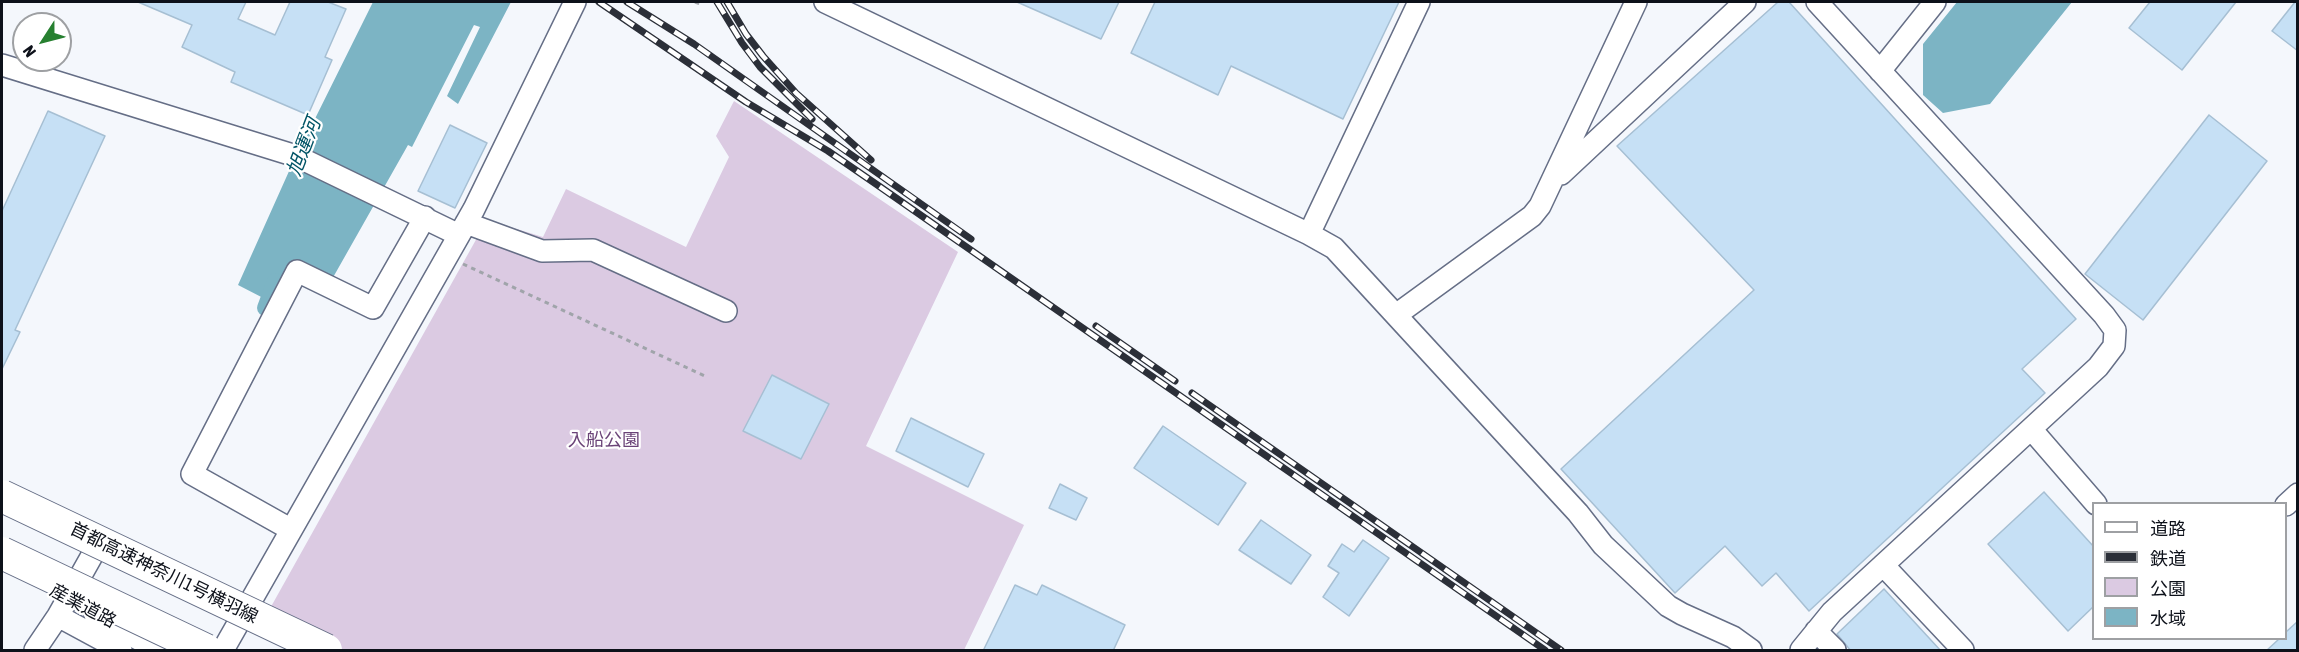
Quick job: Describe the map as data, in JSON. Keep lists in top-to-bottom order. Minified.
{"streets":{"highway":["首都高速神奈川1号横羽線"],"main road":["産業道路"]},"water":["旭運河"],"parks":["入船公園"],"legend":["道路","鉄道","公園","水域"],"north":"bottom left"}
